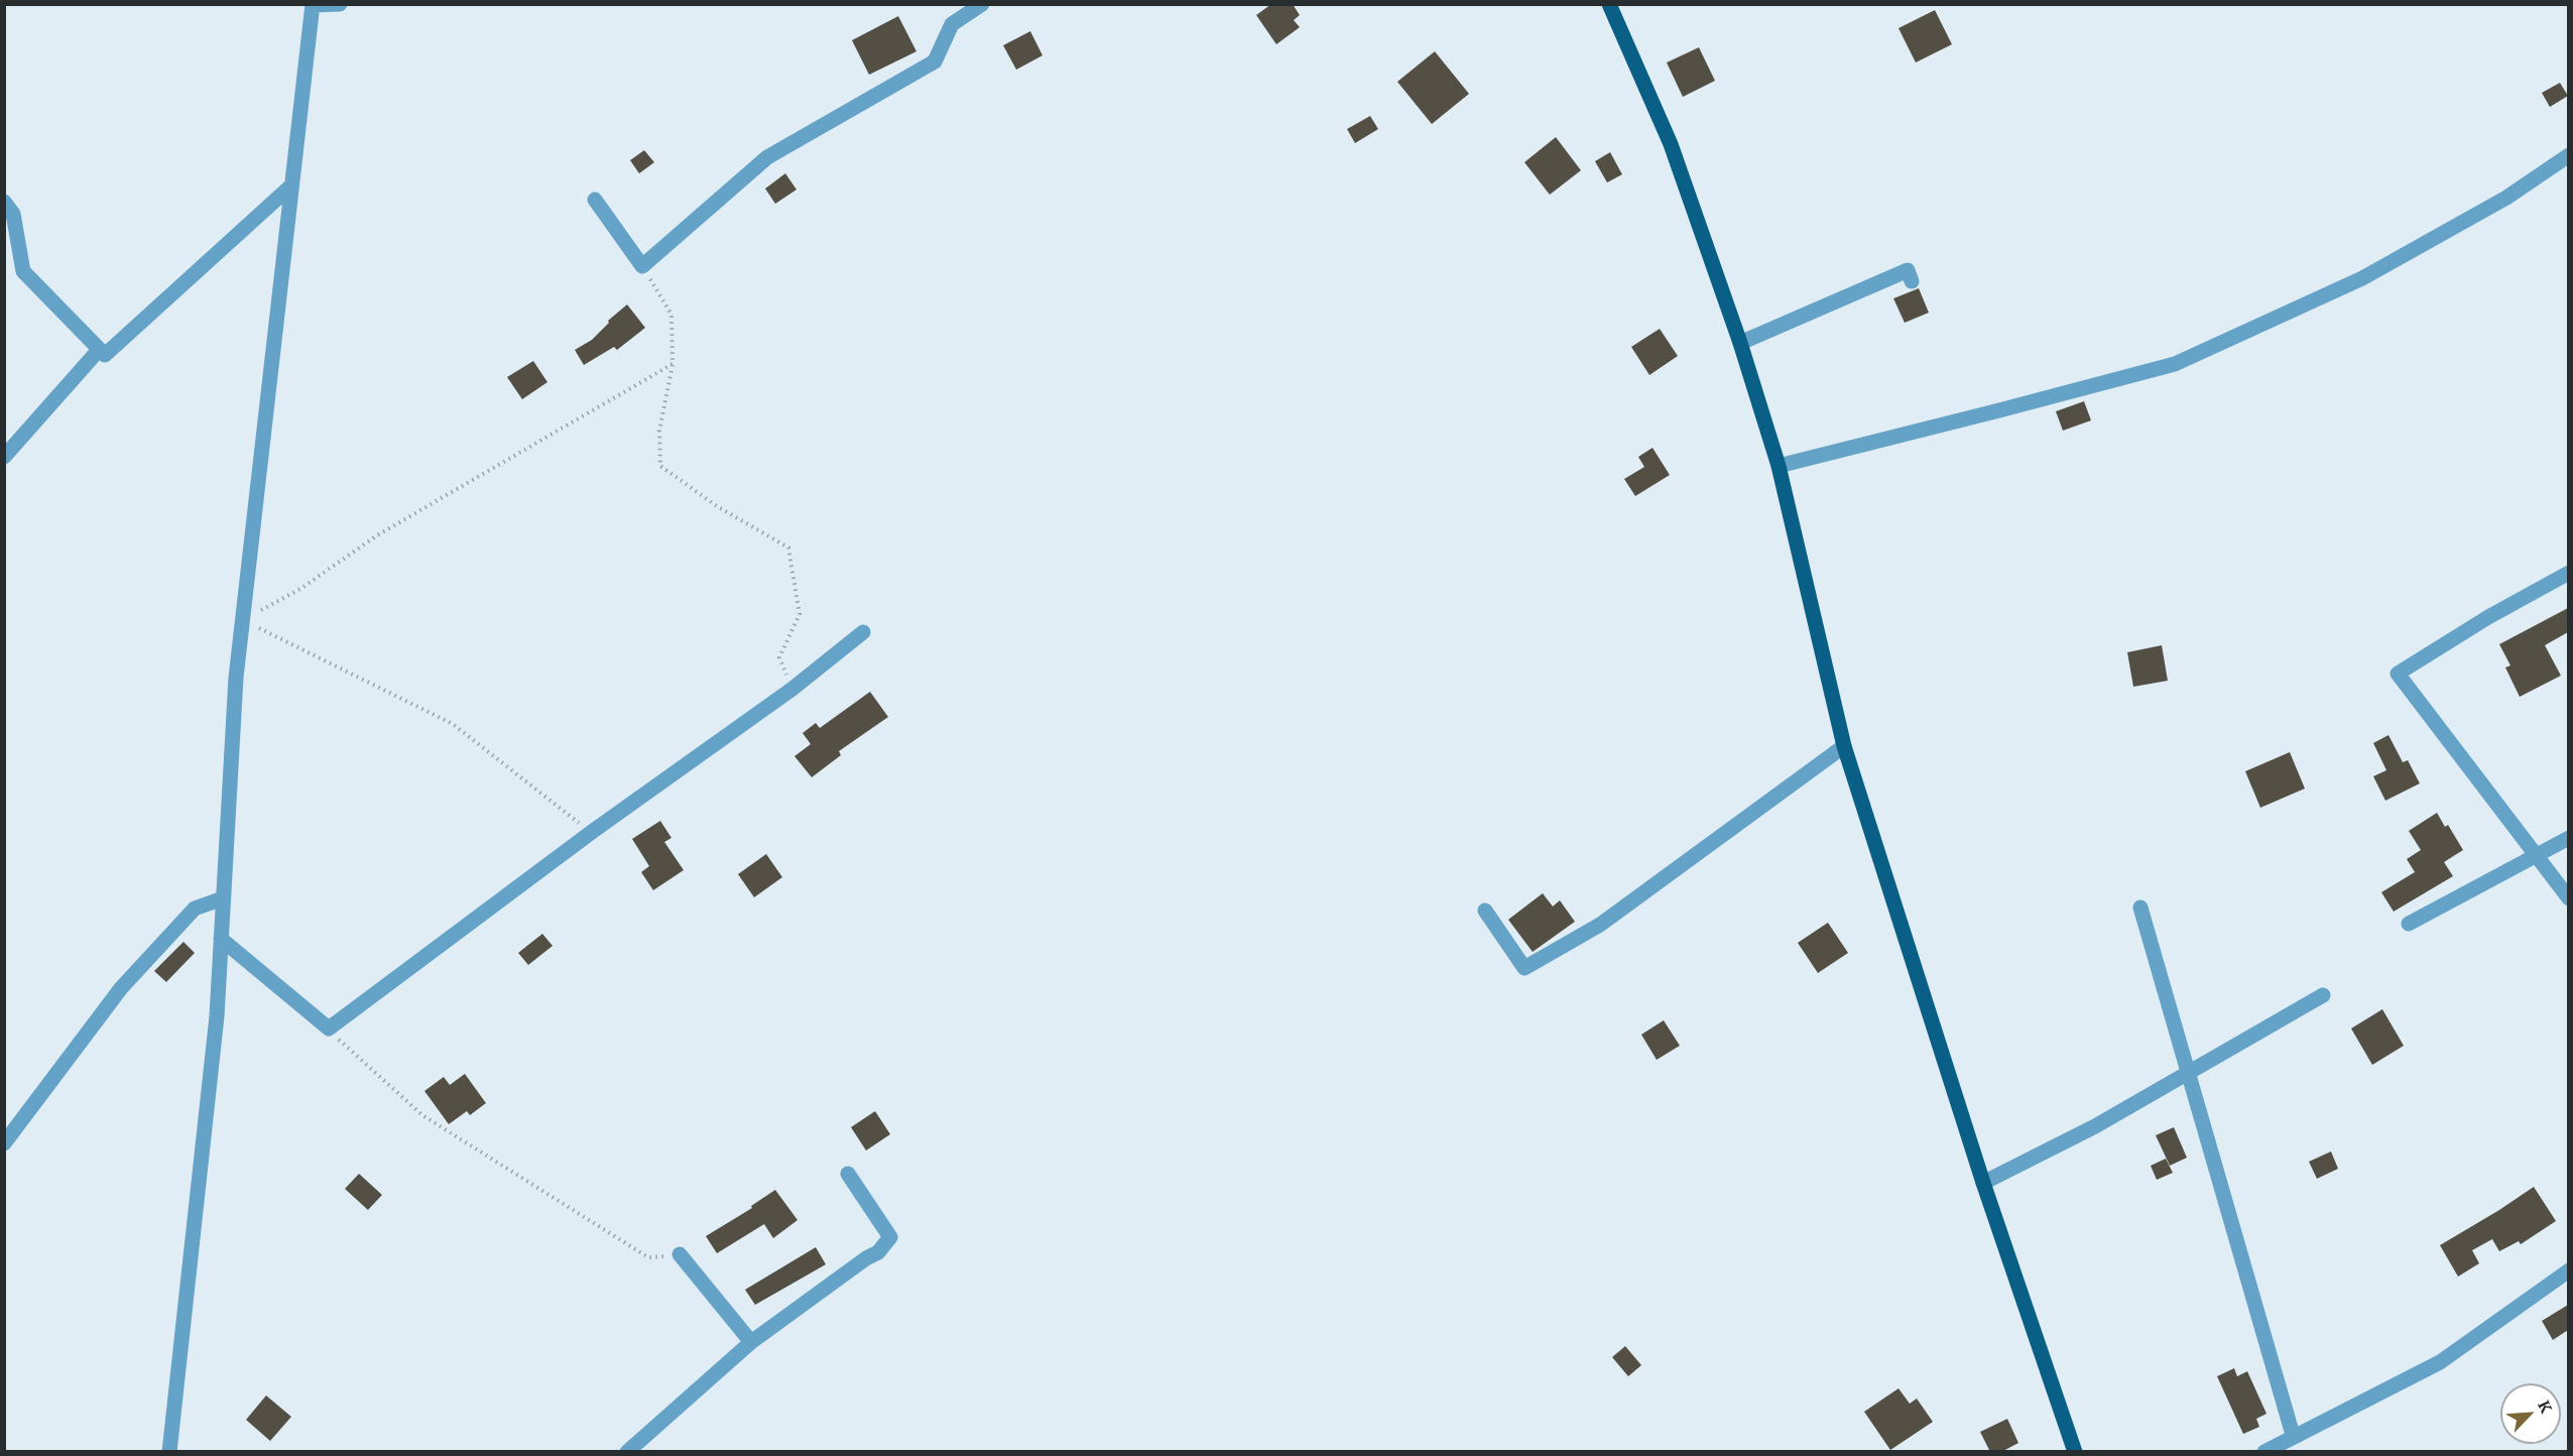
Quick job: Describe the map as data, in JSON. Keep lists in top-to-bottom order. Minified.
{"north":"top right"}
